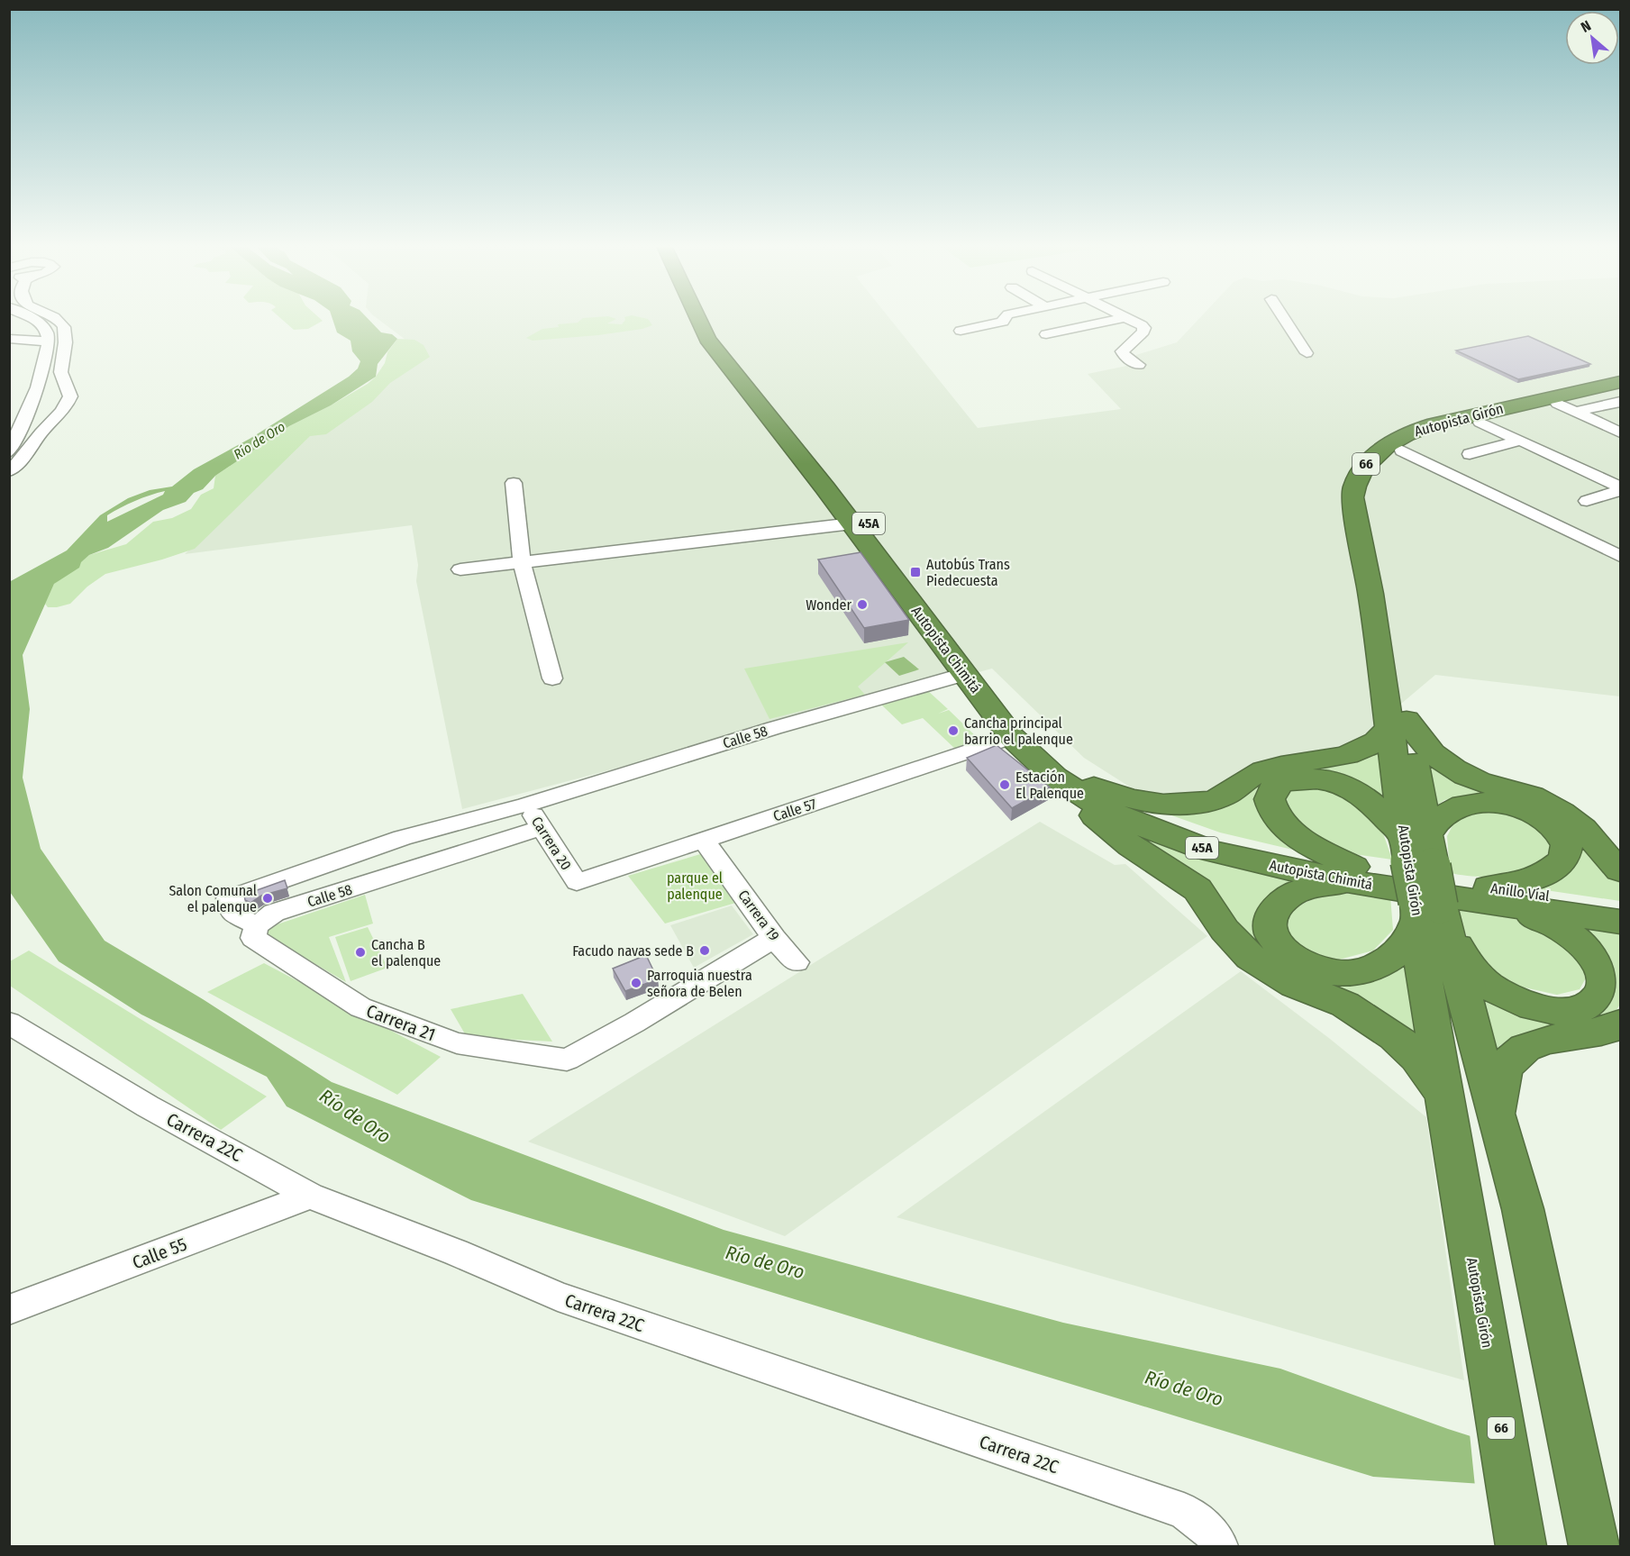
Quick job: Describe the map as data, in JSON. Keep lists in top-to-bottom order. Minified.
{"streets":{"highway":["Autopista Girón","66","45A","Autopista Chimitá","Anillo Víal"],"street":["Calle 58","Calle 57","Carrera 20","Carrera 19","Carrera 21","Carrera 22C","Calle 55"]},"crossings":[["Autopista Girón","Autopista Chimitá"],["Autopista Girón","Anillo Víal"],["Autopista Chimitá","Calle 58"],["Autopista Chimitá","Calle 57"],["Autopista Chimitá","Anillo Víal"],["Calle 58","Carrera 20"],["Calle 58","Carrera 21"],["Calle 57","Carrera 20"],["Calle 57","Carrera 19"],["Carrera 19","Carrera 21"],["Carrera 22C","Calle 55"]],"water":["Río de Oro"],"parks":["parque el palenque"],"places":{"transit":["Autobús Trans Piedecuesta"],"other":["Wonder","Cancha principal barrio el palenque","Estación El Palenque","Salon Comunal el palenque","Facudo navas sede B","Cancha B el palenque","Parroquia nuestra señora de Belen"]},"north":"top left"}
